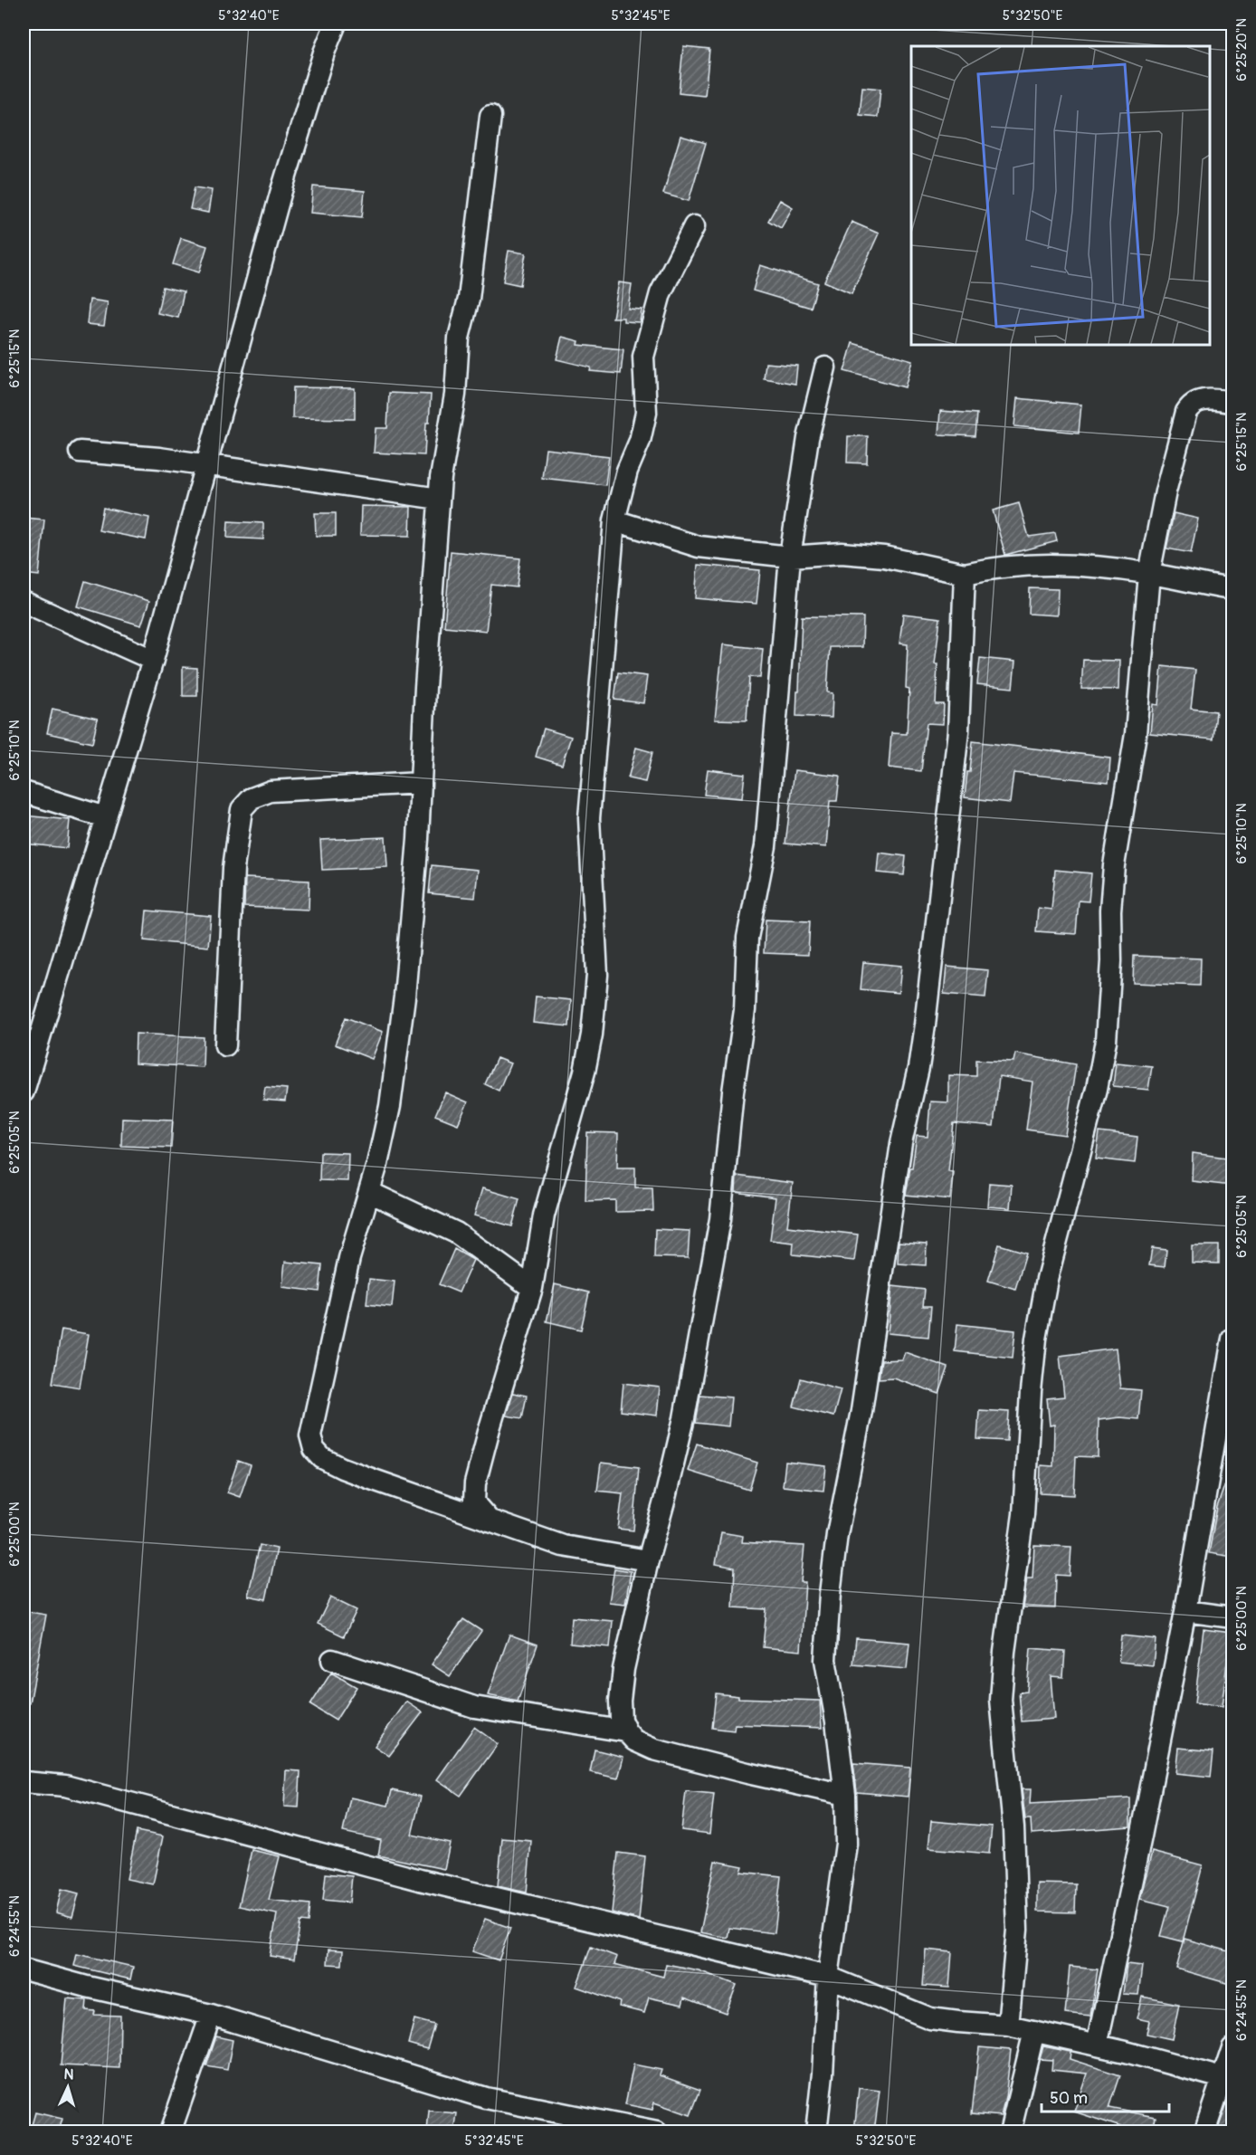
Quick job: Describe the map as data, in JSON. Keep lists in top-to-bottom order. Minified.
{"scale_bar":"50 m","north":"top","coordinates":["5°32'40\"E","5°32'45\"E","5°32'50\"E","6°25'20\"N","6°25'15\"N","6°25'10\"N","6°25'05\"N","6°25'00\"N","6°24'55\"N"]}
